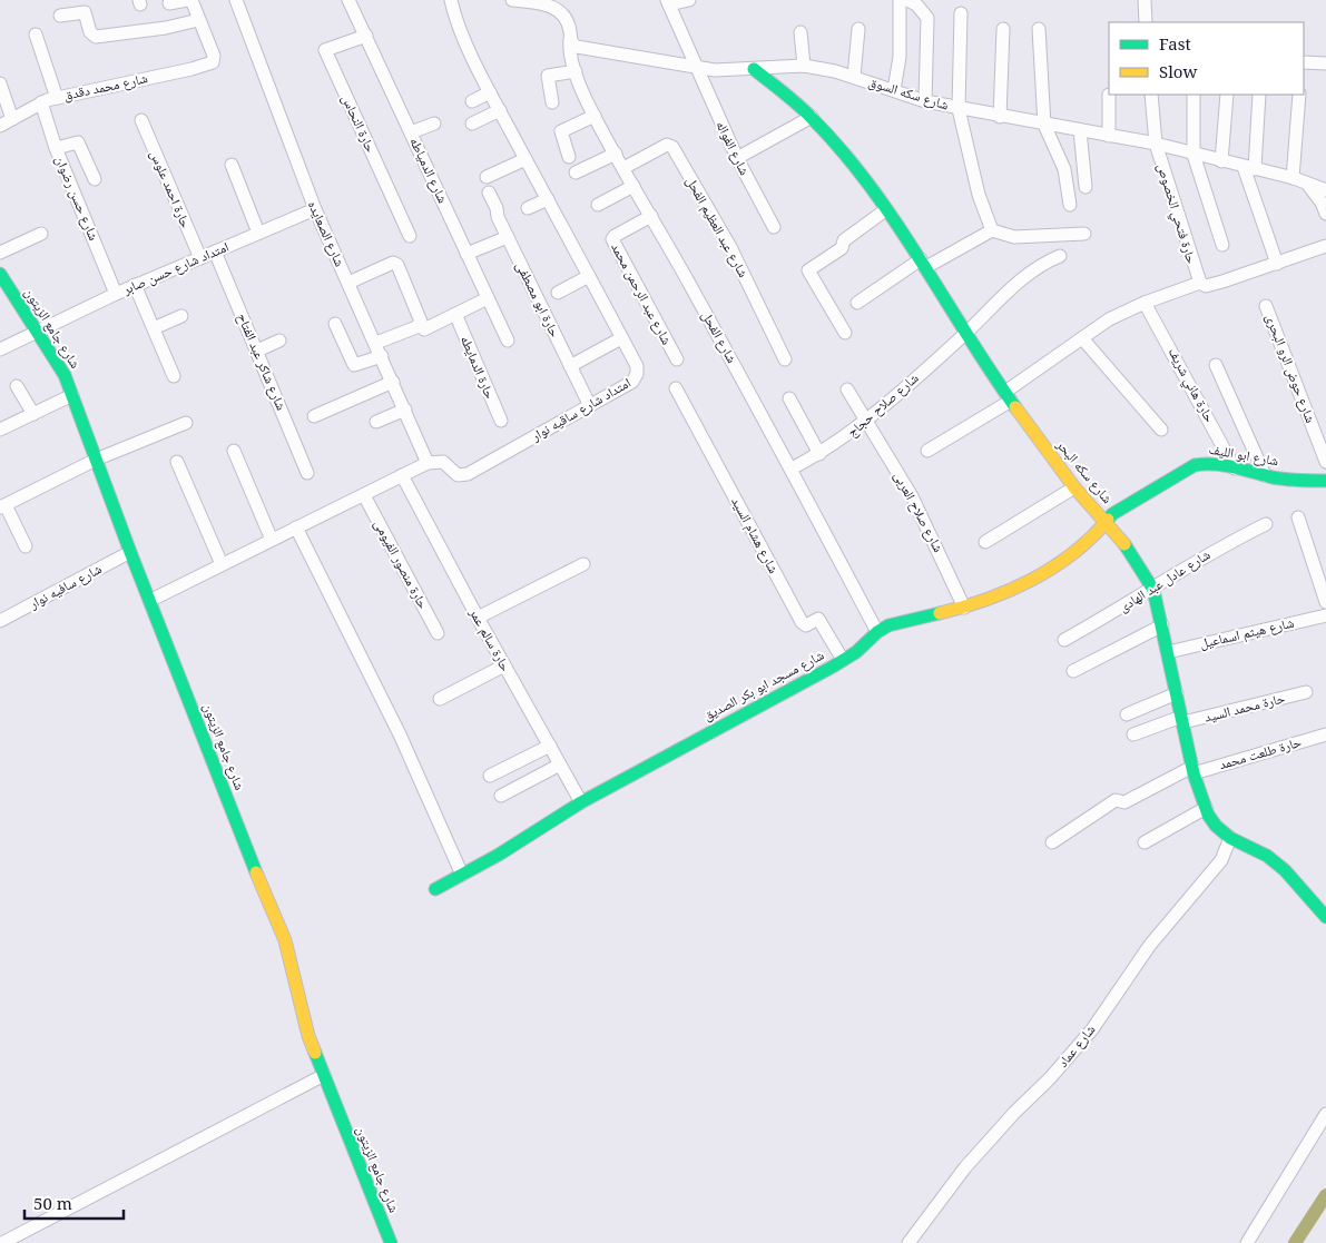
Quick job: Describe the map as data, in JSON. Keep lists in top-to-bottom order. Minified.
{"streets":{"street":["شارع محمد دقدق","شارع سكه السوق","حارة النحاس","شارع الفواله","شارع الدمياطه","حارة احمد علوس","شارع حسن رضوان","حارة فتحي الخصوص","شارع عبد العظيم الفحل","شارع الصعايده","امتداد شارع حسن صابر","شارع عبد الرحمن محمد","حارة ابو مصطفى","شارع جامع الزيتون","شارع الفحل","شارع شاكر عبد الفتاح","حارة الدمايطه","شارع حوض الرو البحرى","حارة هاني شريف","شارع صلاح حجاج","امتداد شارع ساقيه نوار","شارع ابو الليف","شارع سكه البحر","شارع صلاح العربى","شارع هشام السيد","حارة منصور الفيومى","شارع عادل عبد الهادى","شارع سافيه نوار","شارع هيثم اسماعيل","حارة سالم عمر","شارع مسجد ابو بكر الصديق","حارة محمد السيد","حارة طلعت محمد","شارع عماد"]},"crossings":[["شارع محمد دقدق","شارع حسن رضوان"],["شارع سكه السوق","شارع الفواله"],["شارع سكه السوق","حارة فتحي الخصوص"],["شارع سكه السوق","شارع الفحل"],["شارع سكه السوق","شارع سكه البحر"],["حارة النحاس","شارع الدمياطه"],["حارة احمد علوس","امتداد شارع حسن صابر"],["شارع حسن رضوان","امتداد شارع حسن صابر"],["شارع عبد العظيم الفحل","شارع الفحل"],["شارع الصعايده","امتداد شارع حسن صابر"],["شارع الصعايده","امتداد شارع ساقيه نوار"],["امتداد شارع حسن صابر","شارع جامع الزيتون"],["امتداد شارع حسن صابر","شارع شاكر عبد الفتاح"],["شارع عبد الرحمن محمد","شارع الفحل"],["حارة ابو مصطفى","امتداد شارع ساقيه نوار"],["شارع جامع الزيتون","شارع سافيه نوار"],["شارع الفحل","شارع صلاح حجاج"],["شارع الفحل","شارع مسجد ابو بكر الصديق"],["حارة هاني شريف","شارع ابو الليف"],["شارع صلاح حجاج","شارع سكه البحر"],["شارع صلاح حجاج","شارع صلاح العربى"],["شارع ابو الليف","شارع سكه البحر"],["شارع ابو الليف","شارع مسجد ابو بكر الصديق"],["شارع سكه البحر","شارع عادل عبد الهادى"],["شارع سكه البحر","شارع هيثم اسماعيل"],["شارع سكه البحر","شارع مسجد ابو بكر الصديق"],["شارع سكه البحر","حارة محمد السيد"],["شارع سكه البحر","حارة طلعت محمد"],["شارع سكه البحر","شارع عماد"],["شارع صلاح العربى","شارع مسجد ابو بكر الصديق"],["شارع هشام السيد","شارع مسجد ابو بكر الصديق"],["حارة سالم عمر","شارع مسجد ابو بكر الصديق"]],"legend":["Fast","Slow"],"scale_bar":"50 m"}
